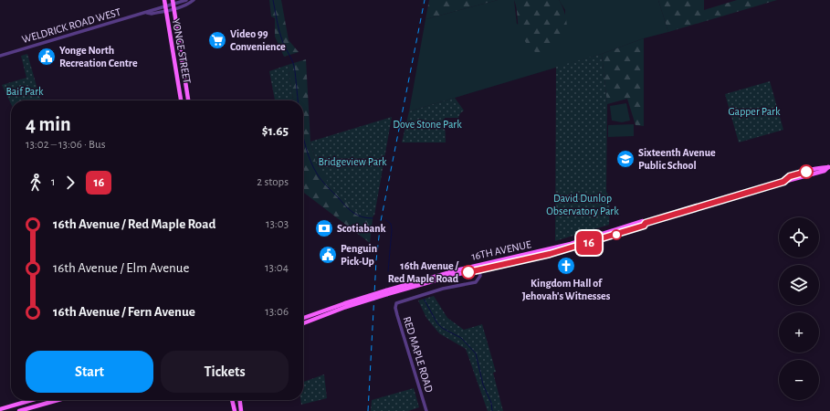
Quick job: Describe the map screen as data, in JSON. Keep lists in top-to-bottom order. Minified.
{"streets":{"main road":["YONGE STREET","16TH AVENUE"],"street":["WELDRICK ROAD WEST","RED MAPLE ROAD"]},"crossings":[["WELDRICK ROAD WEST","YONGE STREET"],["16TH AVENUE","RED MAPLE ROAD"]],"parks":["Baif Park","Gapper Park","Dove Stone Park","Bridgeview Park","David Dunlop Observatory Park"],"places":{"supermarket":["Video 99 Convenience"],"public building":["Yonge North Recreation Centre","Penguin Pick-Up"],"school or university":["Sixteenth Avenue Public School"],"bank":["Scotiabank"],"church":["Kingdom Hall of Jehovah's Witnesses"],"other":["16th Avenue / Red Maple Road"]},"lines":["bus line 16"],"page":{"on_map":"16","heading":["4 min","13:02 – 13:06 · Bus","$1.65"],"legs":["1","16","2 stops"],"list":[{"name":"16th Avenue / Red Maple Road","value":"13:03"},{"name":"16th Avenue / Elm Avenue","value":"13:04"},{"name":"16th Avenue / Fern Avenue","value":"13:06"}],"map_buttons":["+","−"],"buttons":["Start","Tickets"]}}
